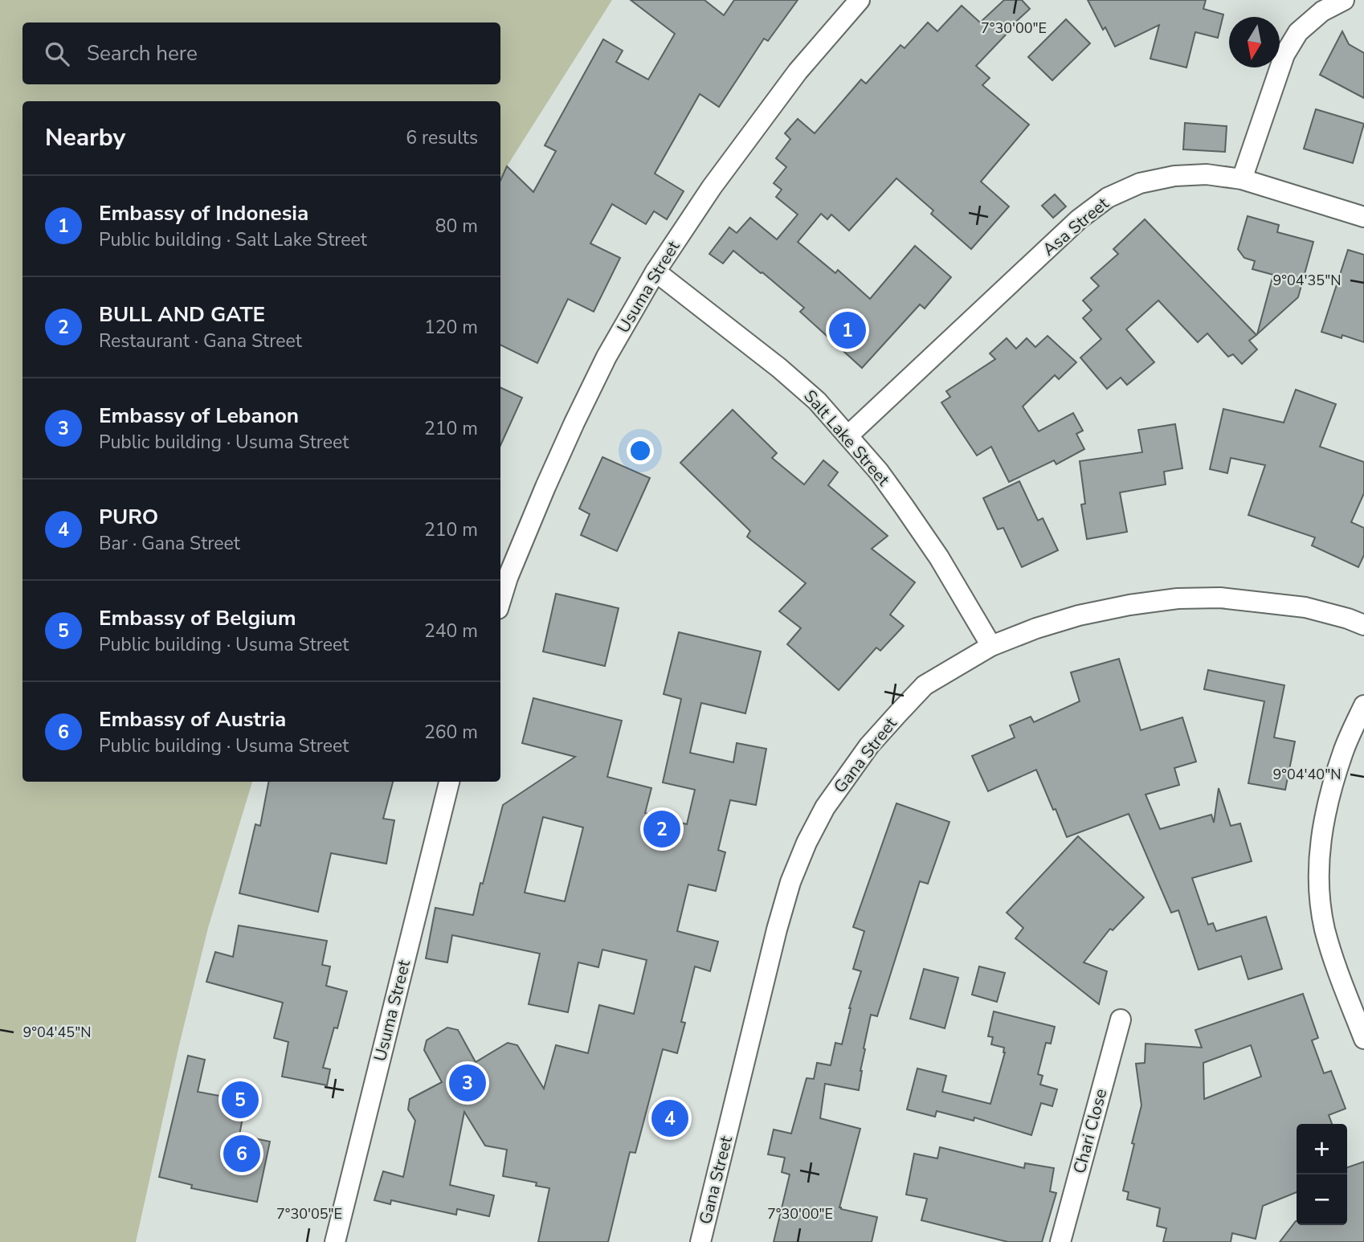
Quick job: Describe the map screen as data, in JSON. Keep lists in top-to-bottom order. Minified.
{"streets":{"street":["Asa Street","Usuma Street","Salt Lake Street","Gana Street","Chari Close"]},"crossings":[["Asa Street","Salt Lake Street"],["Usuma Street","Salt Lake Street"],["Salt Lake Street","Gana Street"]],"north":"bottom","page":{"search":"Search here","heading":["Nearby","6 results"],"list":[{"mark":"1","name":"Embassy of Indonesia","note":"Public building · Salt Lake Street","value":"80 m"},{"mark":"2","name":"BULL AND GATE","note":"Restaurant · Gana Street","value":"120 m"},{"mark":"3","name":"Embassy of Lebanon","note":"Public building · Usuma Street","value":"210 m"},{"mark":"4","name":"PURO","note":"Bar · Gana Street","value":"210 m"},{"mark":"5","name":"Embassy of Belgium","note":"Public building · Usuma Street","value":"240 m"},{"mark":"6","name":"Embassy of Austria","note":"Public building · Usuma Street","value":"260 m"}],"pins":["1","2","3","5","4","6"],"map_buttons":["+","−"]},"coordinates":["7°30'00\"E","9°04'35\"N","9°04'40\"N","9°04'45\"N","7°30'05\"E"]}
